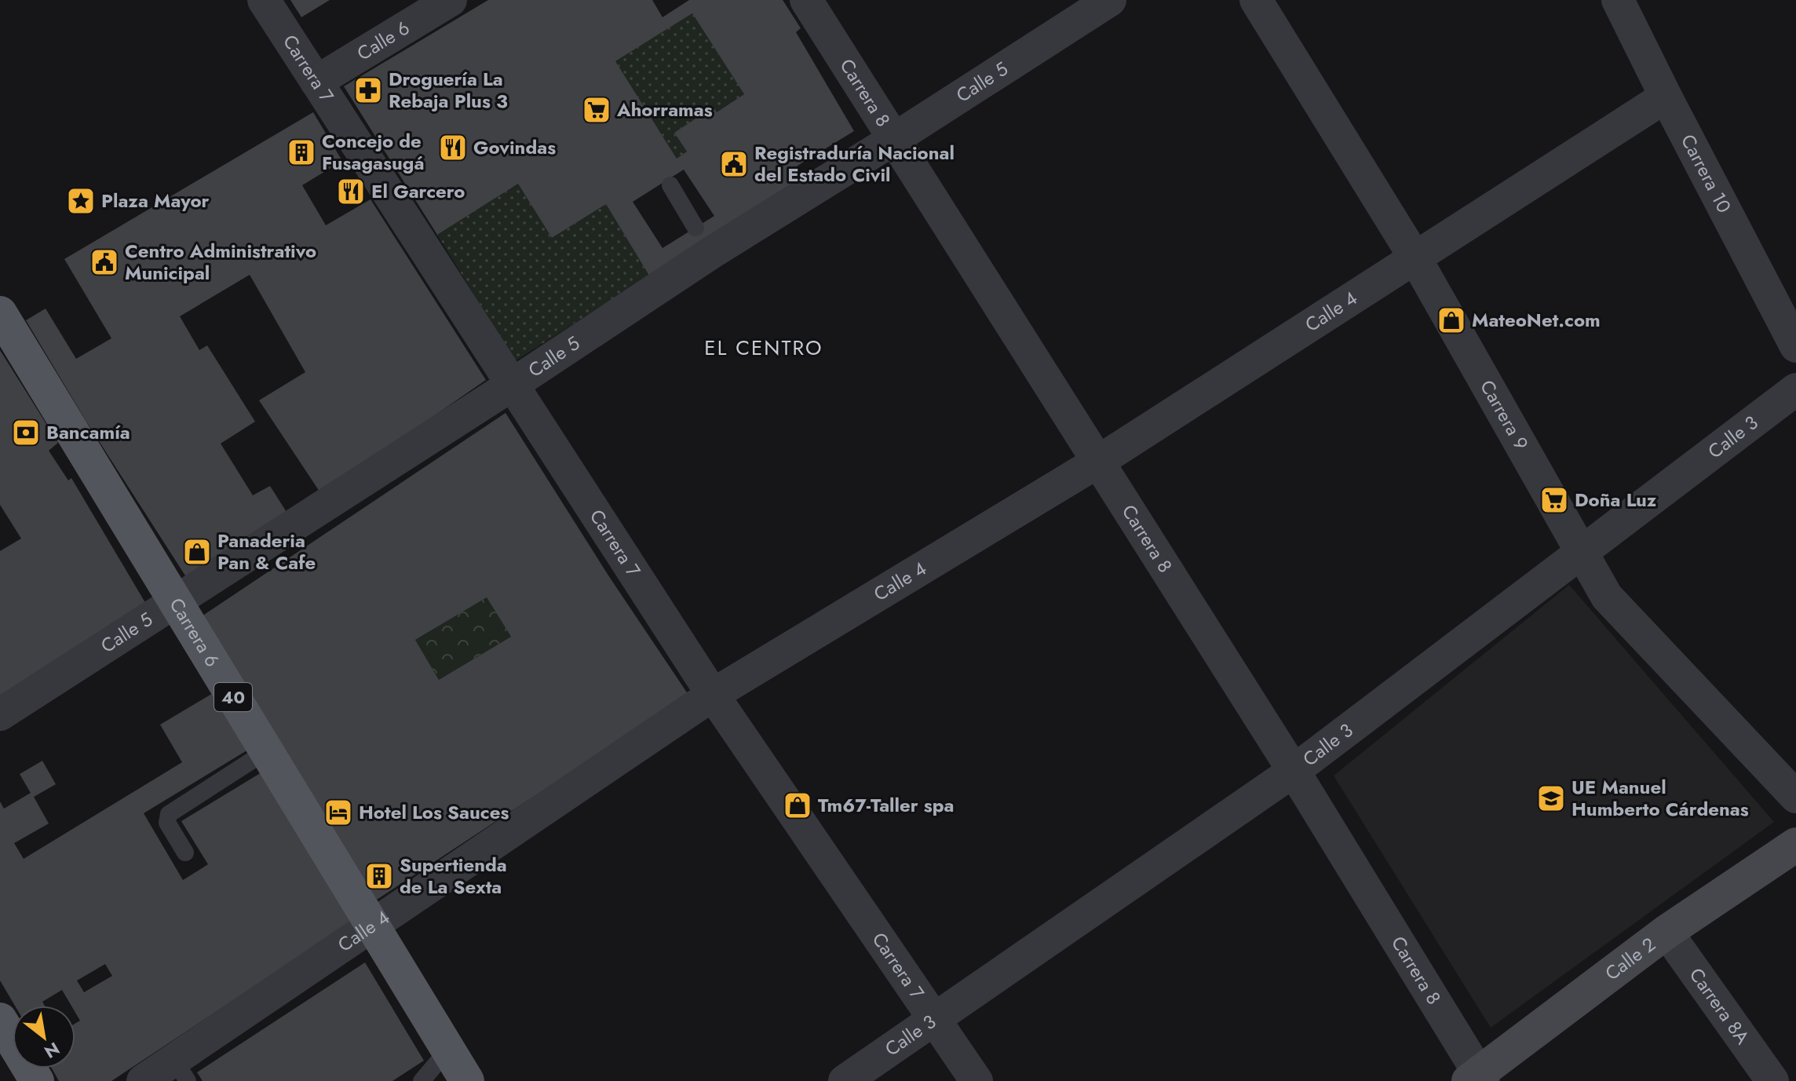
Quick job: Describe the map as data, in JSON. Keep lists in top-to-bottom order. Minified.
{"streets":{"main road":["Carrera 6","40"],"street":["Calle 6","Carrera 7","Calle 5","Carrera 8","Carrera 10","Calle 4","Carrera 9","Calle 3","Calle 2","Carrera 8A"]},"crossings":[["Calle 6","Carrera 7"],["Carrera 7","Calle 5"],["Carrera 7","Calle 4"],["Carrera 7","Calle 3"],["Calle 5","Carrera 8"],["Calle 5","Carrera 6"],["Carrera 8","Calle 4"],["Carrera 8","Calle 3"],["Carrera 8","Calle 2"],["Carrera 10","Calle 4"],["Calle 4","Carrera 9"],["Calle 4","Carrera 6"],["Carrera 9","Calle 3"],["Calle 2","Carrera 8A"]],"districts":["EL CENTRO"],"places":{"pharmacy":["Droguería La Rebaja Plus 3"],"supermarket":["Ahorramas","Doña Luz"],"restaurant":["Govindas","El Garcero"],"building":["Concejo de Fusagasugá","Supertienda de La Sexta"],"public building":["Registraduría Nacional del Estado Civil","Centro Administrativo Municipal"],"place":["Plaza Mayor"],"shop":["MateoNet.com","Panaderia Pan & Cafe","Tm67-Taller spa"],"bank":["Bancamía"],"school or university":["UE Manuel Humberto Cárdenas"],"hotel":["Hotel Los Sauces"]},"north":"bottom right"}
